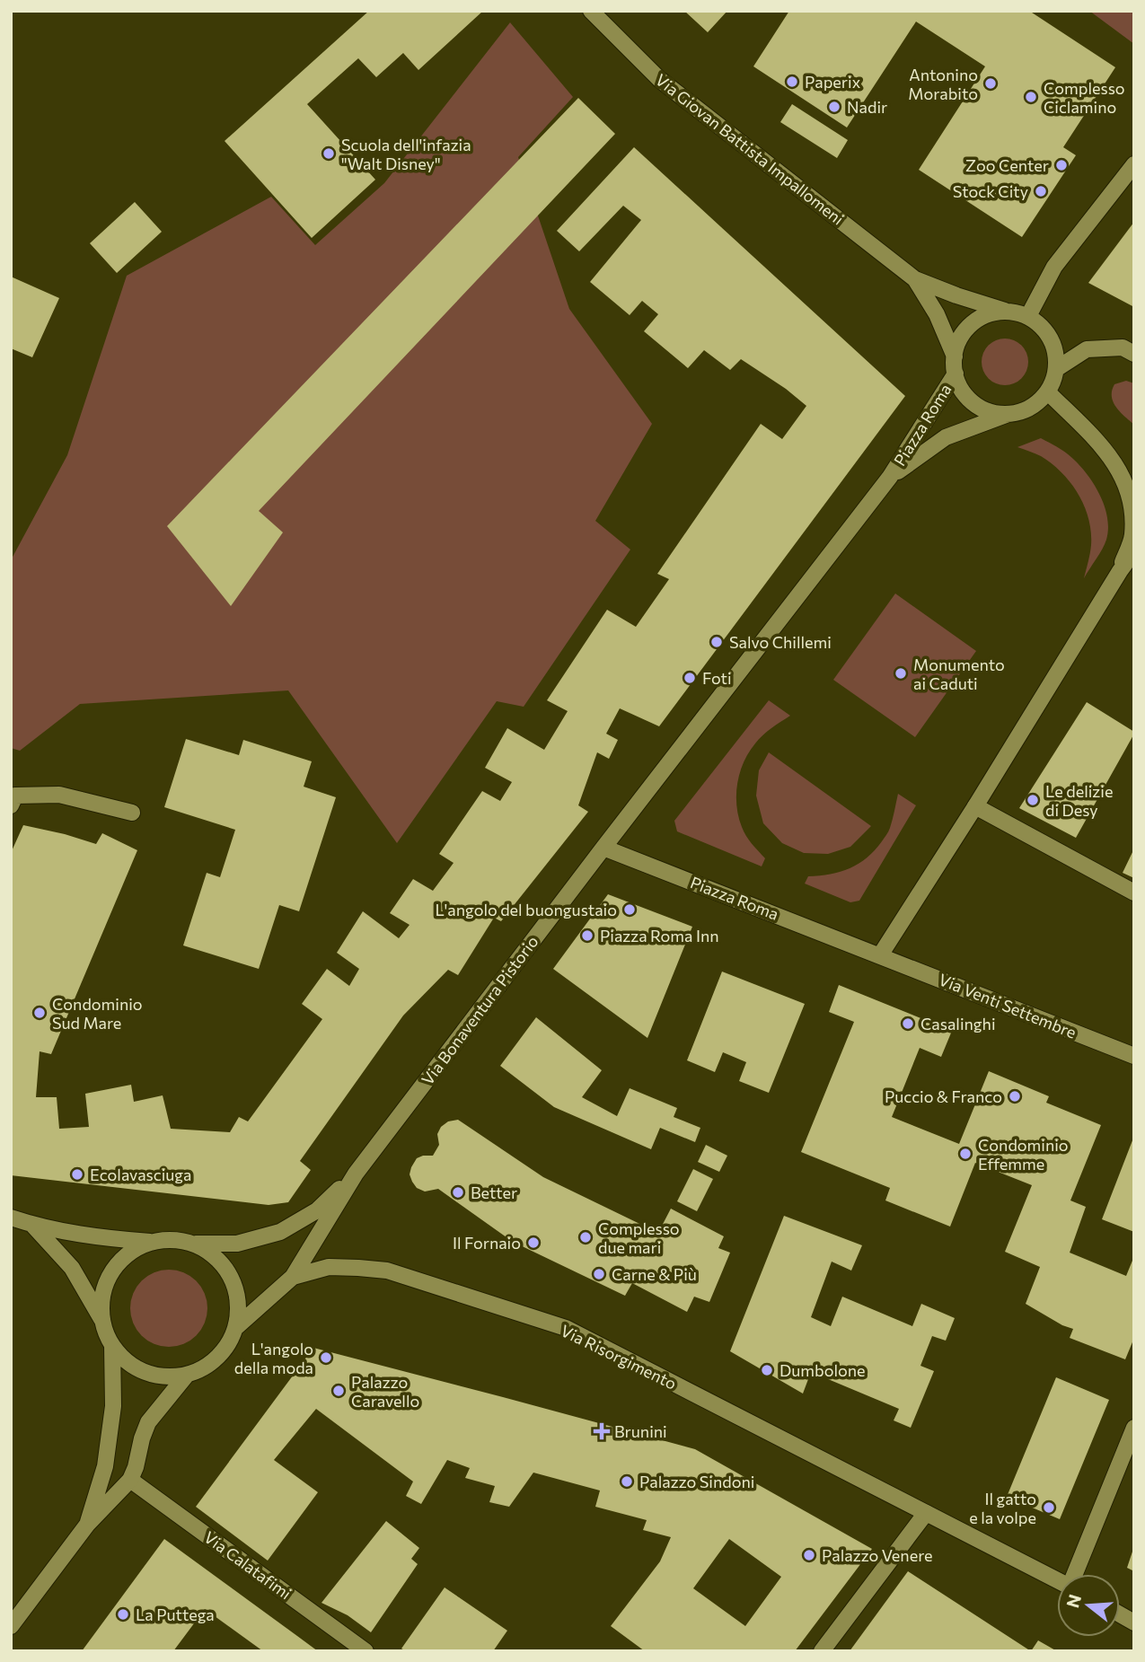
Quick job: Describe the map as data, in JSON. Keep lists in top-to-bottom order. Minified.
{"streets":{"street":["Via Giovan Battista Impallomeni","Piazza Roma","Via Venti Settembre","Via Bonaventura Pistorio","Via Risorgimento","Via Calatafimi"]},"crossings":[["Via Giovan Battista Impallomeni","Piazza Roma"],["Piazza Roma","Via Venti Settembre"],["Piazza Roma","Via Bonaventura Pistorio"],["Via Bonaventura Pistorio","Via Risorgimento"]],"places":{"other":["Paperix","Antonino Morabito","Complesso Ciclamino","Nadir","Scuola dell'infazia \"Walt Disney\"","Zoo Center","Stock City","Salvo Chillemi","Monumento ai Caduti","Foti","Le delizie di Desy","L'angolo del buongustaio","Piazza Roma Inn","Condominio Sud Mare","Casalinghi","Puccio & Franco","Condominio Effemme","Ecolavasciuga","Better","Complesso due mari","Il Fornaio","Carne & Più","L'angolo della moda","Dumbolone","Palazzo Caravello","Palazzo Sindoni","Il gatto e la volpe","Palazzo Venere","La Puttega"],"health":["Brunini"]},"north":"left"}
